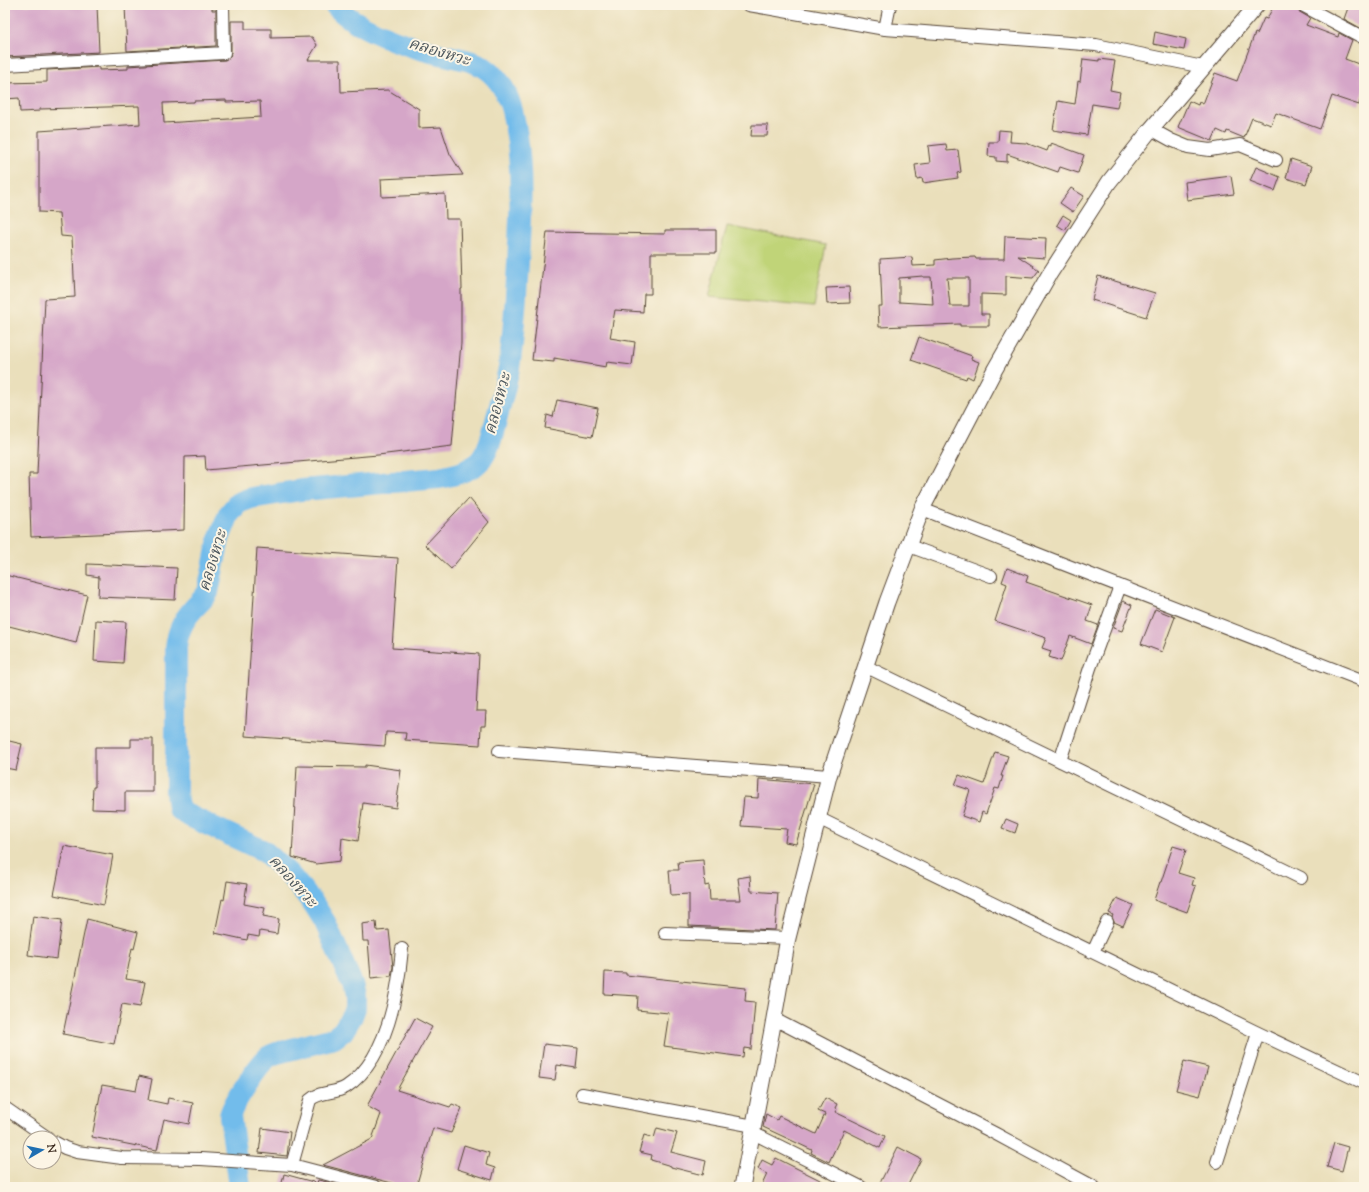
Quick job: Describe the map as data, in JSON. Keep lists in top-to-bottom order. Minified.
{"water":["คลองหวะ"],"north":"right"}
